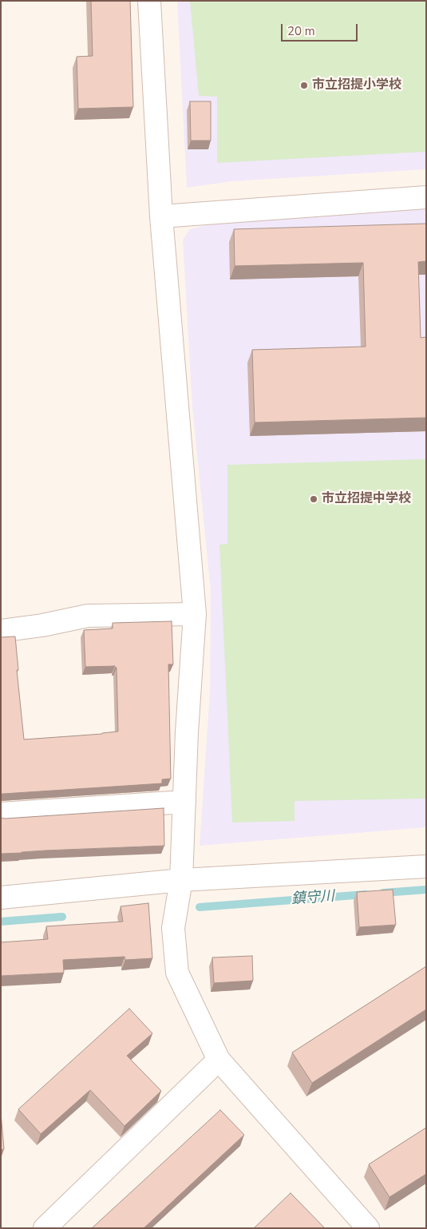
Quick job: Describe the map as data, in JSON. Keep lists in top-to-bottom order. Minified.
{"water":["鎮守川"],"places":["市立招提小学校","市立招提中学校"],"scale_bar":"20 m"}
